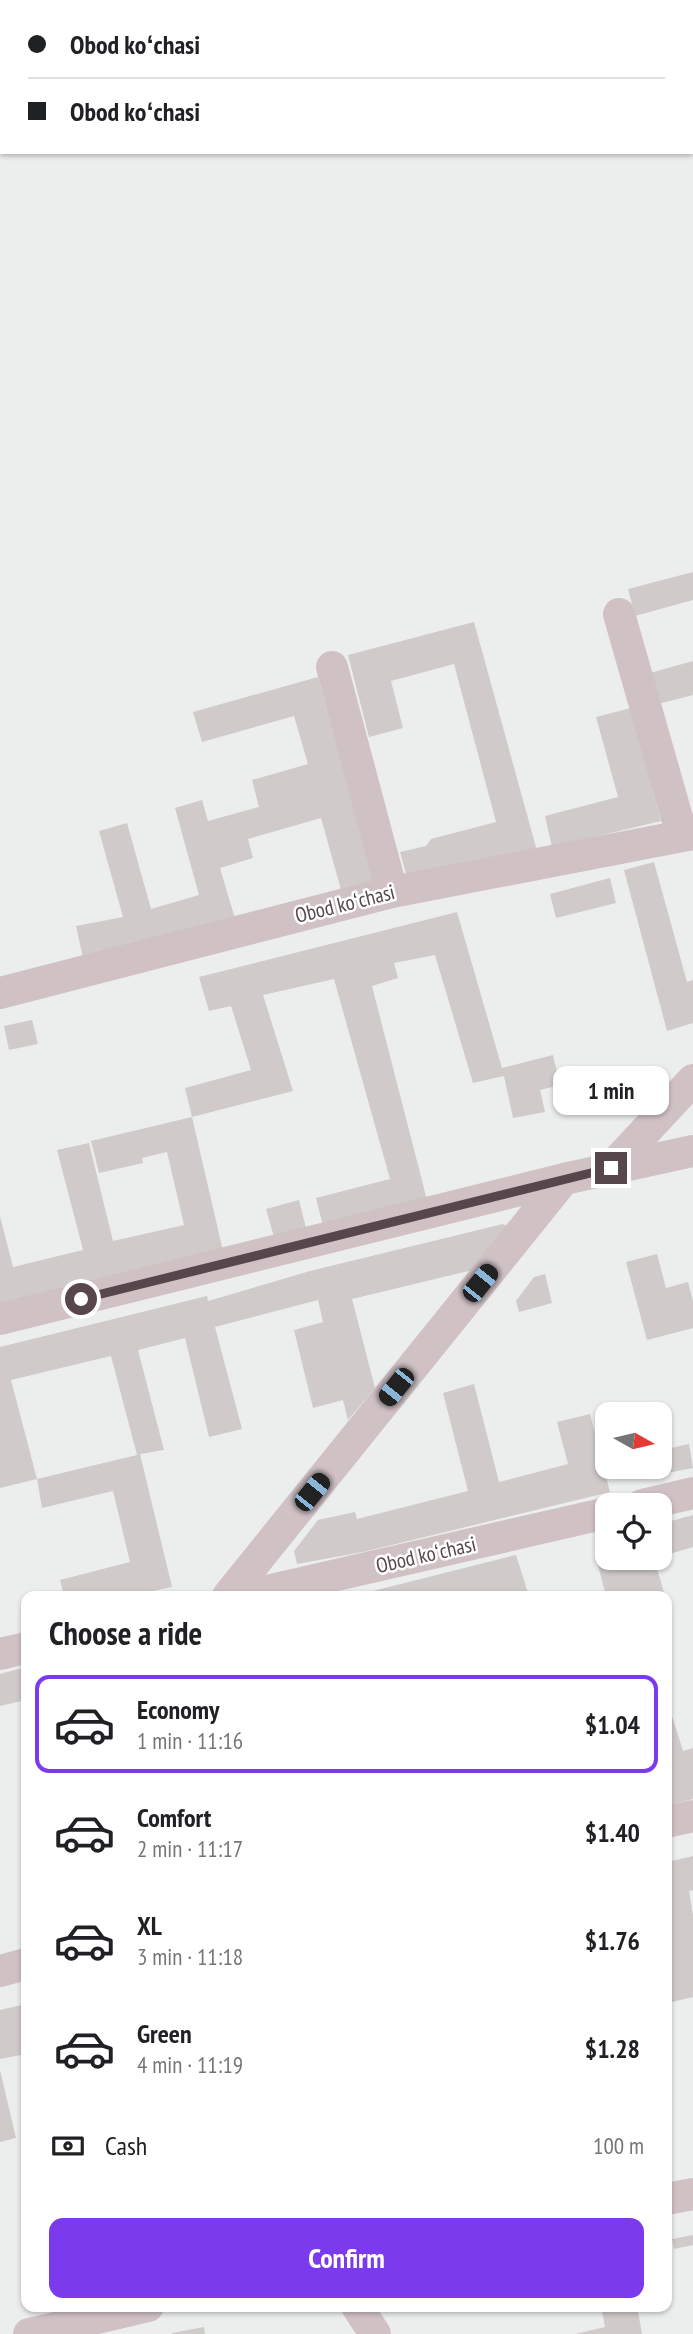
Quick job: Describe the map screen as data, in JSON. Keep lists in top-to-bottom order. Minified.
{"streets":{"street":["Obod koʻchasi"]},"north":"right","page":{"banner":["Obod koʻchasi","Obod koʻchasi"],"bubble":"1 min","heading":"Choose a ride","list":[{"name":"Economy","note":"1 min · 11:16","value":"$1.04"},{"name":"Comfort","note":"2 min · 11:17","value":"$1.40"},{"name":"XL","note":"3 min · 11:18","value":"$1.76"},{"name":"Green","note":"4 min · 11:19","value":"$1.28"}],"pay":["Cash","100 m"],"buttons":"Confirm"}}
